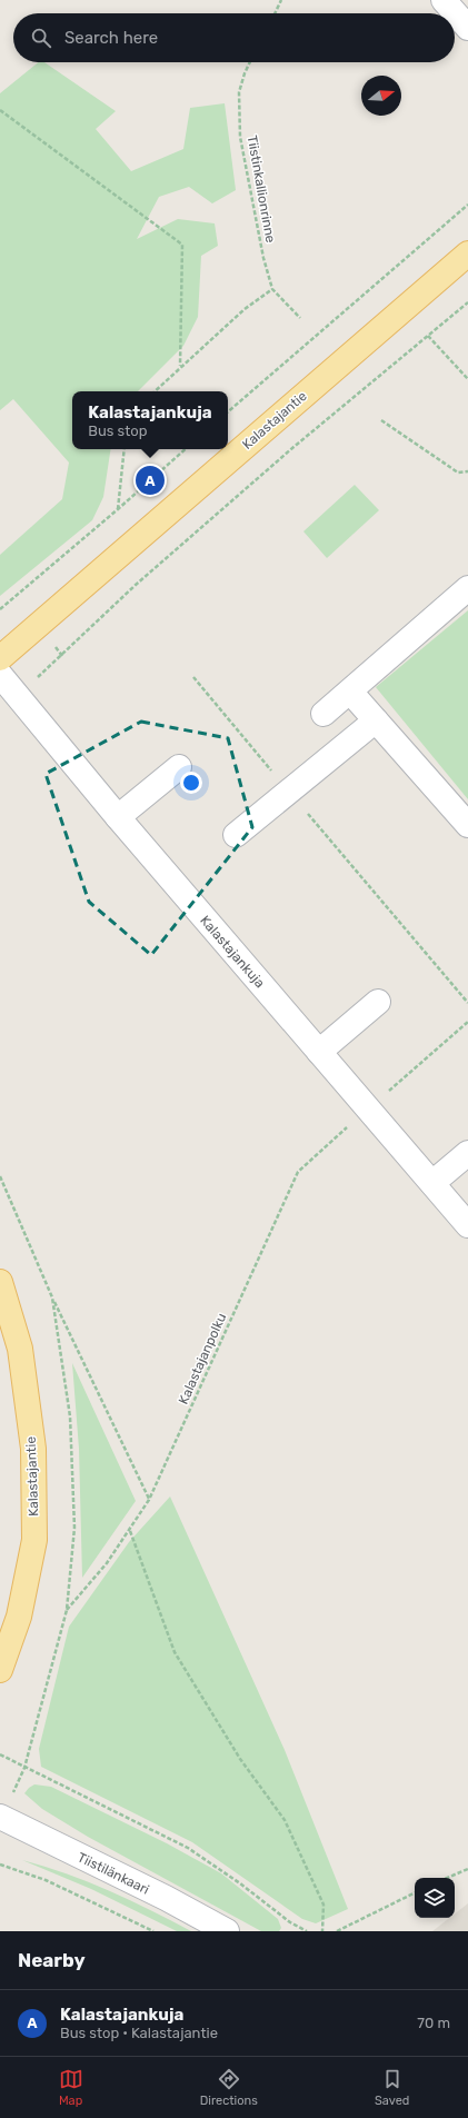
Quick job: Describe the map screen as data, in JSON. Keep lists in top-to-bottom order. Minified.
{"streets":{"main road":["Kalastajantie"],"street":["Kalastajankuja","Tiistilänkaari"],"path":["Tiistinkallionrinne","Kalastajanpolku"]},"north":"right","page":{"search":"Search here","popup":["Kalastajankuja","Bus stop"],"pins":"A","heading":"Nearby","list":[{"mark":"A","name":"Kalastajankuja","note":"Bus stop · Kalastajantie","value":"70 m"}],"nav":["Map","Directions","Saved"]}}
